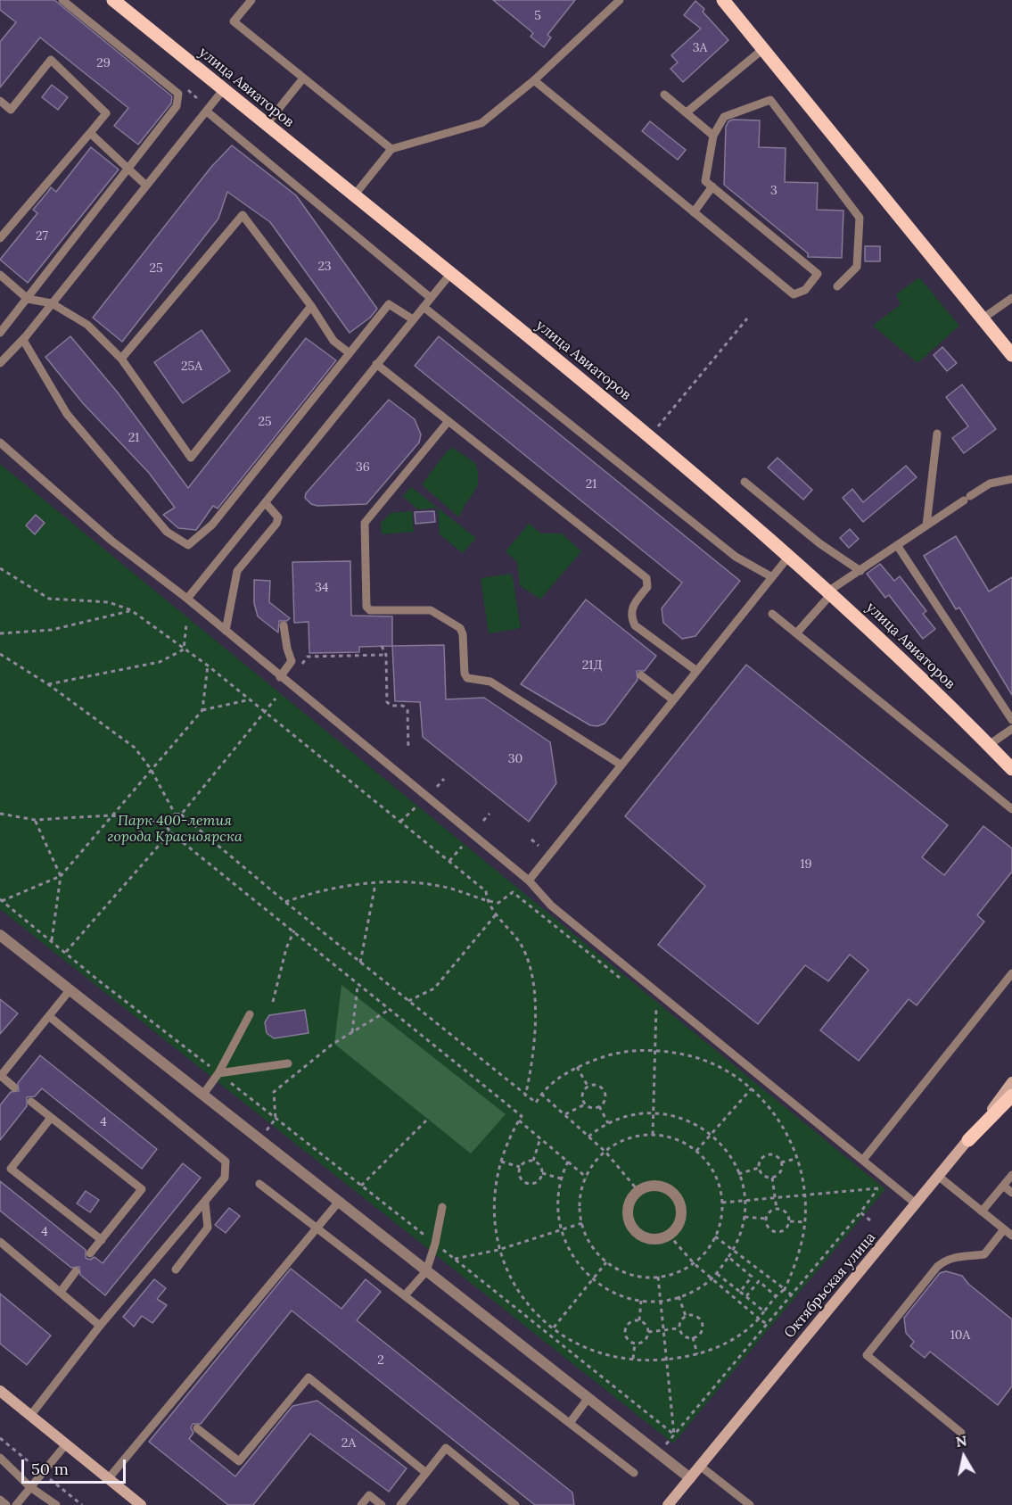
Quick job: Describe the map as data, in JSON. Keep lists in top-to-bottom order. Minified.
{"streets":{"main road":["улица Авиаторов"],"street":["Октябрьская улица"]},"parks":["Парк 400-летия города Красноярска"],"house_numbers":["5","3А","29","3","27","23","25","25А","25","21","36","21","34","21Д","30","19","4","4","10А","2","2А"],"scale_bar":"50 m","north":"top"}
